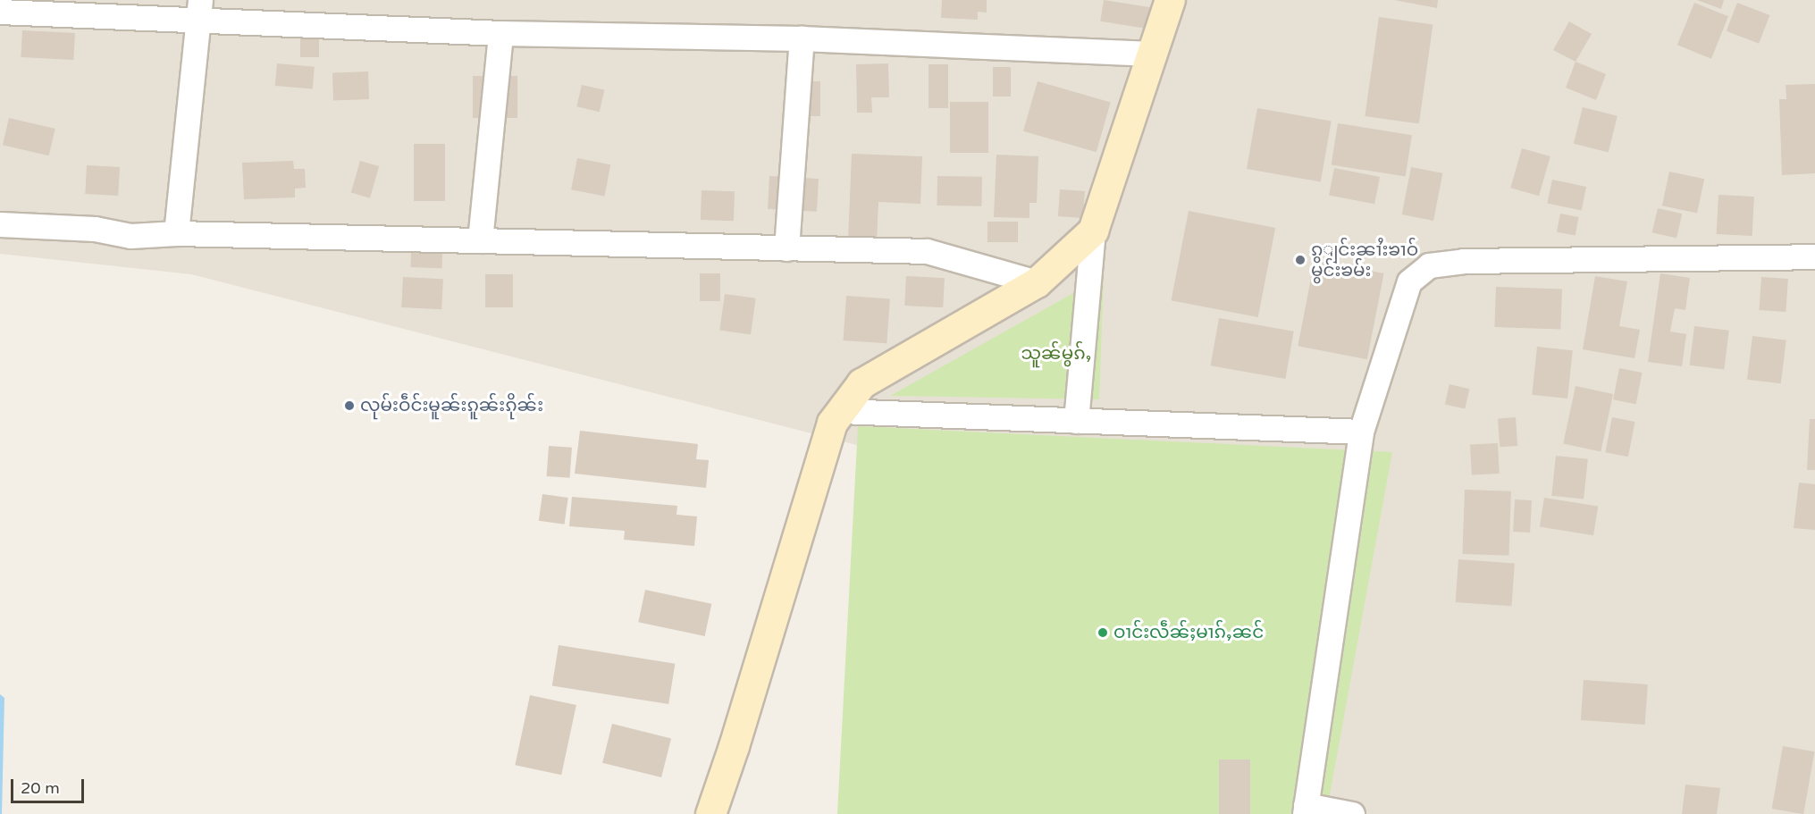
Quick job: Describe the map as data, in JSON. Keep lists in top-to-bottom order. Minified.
{"parks":["သူၼ်မွၵ်ႇ"],"places":["ၵွျင်းၼၢႆးၶၢဝ် မွင်းၶမ်း","လုမ်းဝဵင်းမူၼ်းၵူၼ်းၵိုၼ်း","ဝၢင်းလဵၼ်ႈမၢၵ်ႇၼင်"],"scale_bar":"20 m"}
